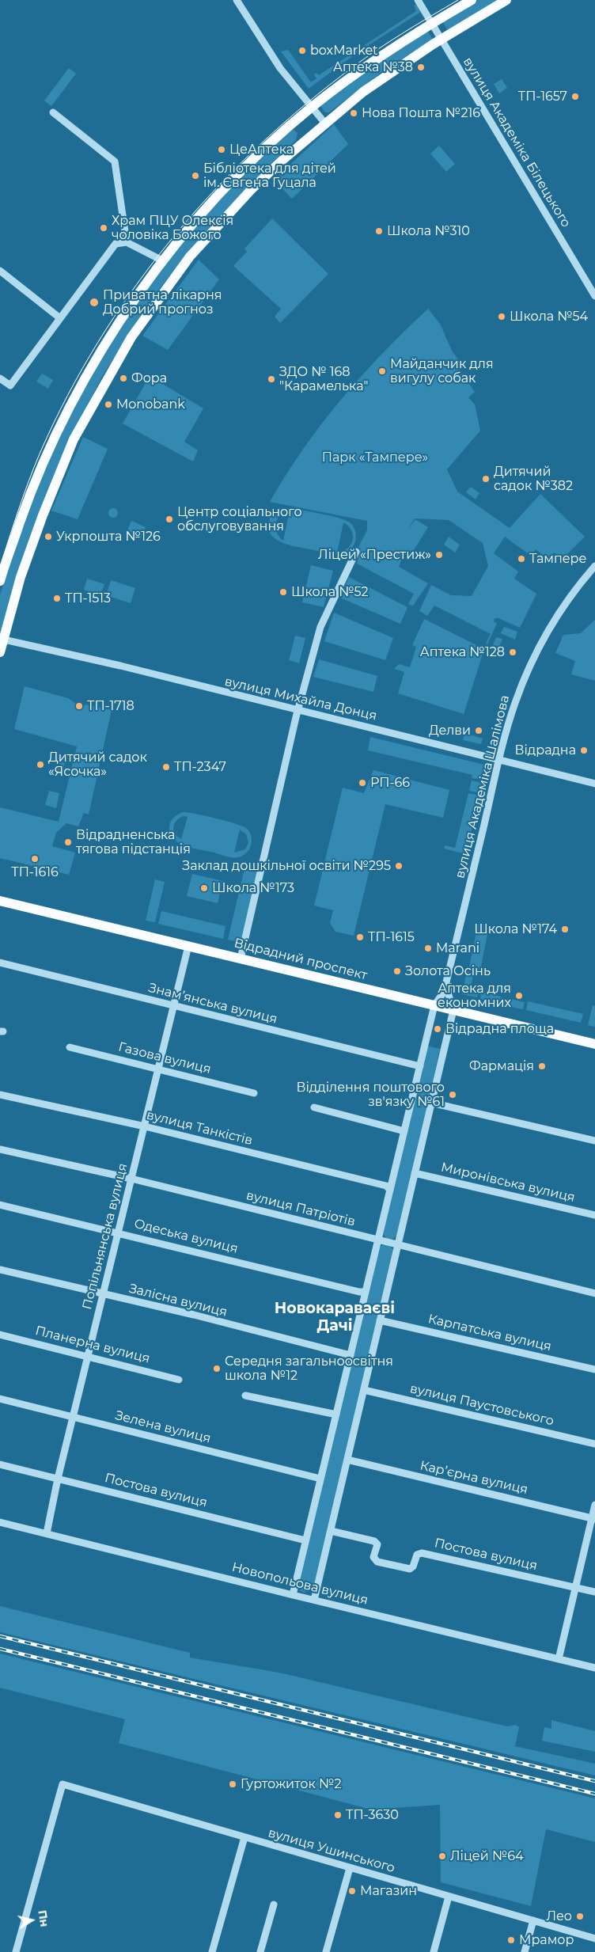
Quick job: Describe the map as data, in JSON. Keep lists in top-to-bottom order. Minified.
{"streets":{"main road":["Відрадний проспект"],"street":["вулиця Академіка Білецького","вулиця Михайла Донця","вулиця Академіка Шалімова","Знамʼянська вулиця","Газова вулиця","вулиця Танкістів","Миронівська вулиця","вулиця Патріотів","Попільнянська вулиця","Одеська вулиця","Залісна вулиця","Карпатська вулиця","Планерна вулиця","вулиця Паустовського","Зелена вулиця","Карʼєрна вулиця","Постова вулиця","Новопольова вулиця","вулиця Ушинського"]},"crossings":[["вулиця Михайла Донця","вулиця Академіка Шалімова"],["вулиця Академіка Шалімова","Відрадний проспект"],["вулиця Академіка Шалімова","Знамʼянська вулиця"],["вулиця Академіка Шалімова","вулиця Танкістів"],["вулиця Академіка Шалімова","вулиця Патріотів"],["вулиця Академіка Шалімова","Одеська вулиця"],["вулиця Академіка Шалімова","Залісна вулиця"],["вулиця Академіка Шалімова","Зелена вулиця"],["вулиця Академіка Шалімова","Постова вулиця"],["вулиця Академіка Шалімова","Новопольова вулиця"],["Відрадний проспект","Попільнянська вулиця"],["Знамʼянська вулиця","Попільнянська вулиця"],["Газова вулиця","Попільнянська вулиця"],["вулиця Танкістів","Попільнянська вулиця"],["вулиця Патріотів","Попільнянська вулиця"],["Попільнянська вулиця","Одеська вулиця"],["Попільнянська вулиця","Залісна вулиця"],["Попільнянська вулиця","Планерна вулиця"],["Попільнянська вулиця","Зелена вулиця"],["Попільнянська вулиця","Постова вулиця"],["Попільнянська вулиця","Новопольова вулиця"]],"districts":["Новокараваєві Дачі"],"parks":["Парк «Тампере»"],"places":["boxMarket","Аптека №38","ТП-1657","Нова Пошта №216","ЦеАптека","Бібліотека для дітей ім. Євгена Гуцала","Храм ПЦУ Олексія чоловіка Божого","Школа №310","Приватна лікарня Добрий прогноз","Школа №54","Майданчик для вигулу собак","Фора","ЗДО № 168 \"Карамелька\"","Monobank","Дитячий садок №382","Центр соціального обслуговування","Укрпошта №126","Ліцей «Престиж»","Тампере","Школа №52","ТП-1513","Аптека №128","ТП-1718","Делви","Відрадна","Дитячий садок «Ясочка»","ТП-2347","РП-66","Відрадненська тягова підстанція","ТП-1616","Заклад дошкільної освіти №295","Школа №173","Школа №174","ТП-1615","Marani","Золота Осінь","Аптека для економних","Відрадна площа","Фармація","Відділення поштового зв'язку №61","Середня загальноосвітня школа №12","Гуртожиток №2","ТП-3630","Ліцей №64","Магазин","Лео","Мрамор"],"north":"right"}
